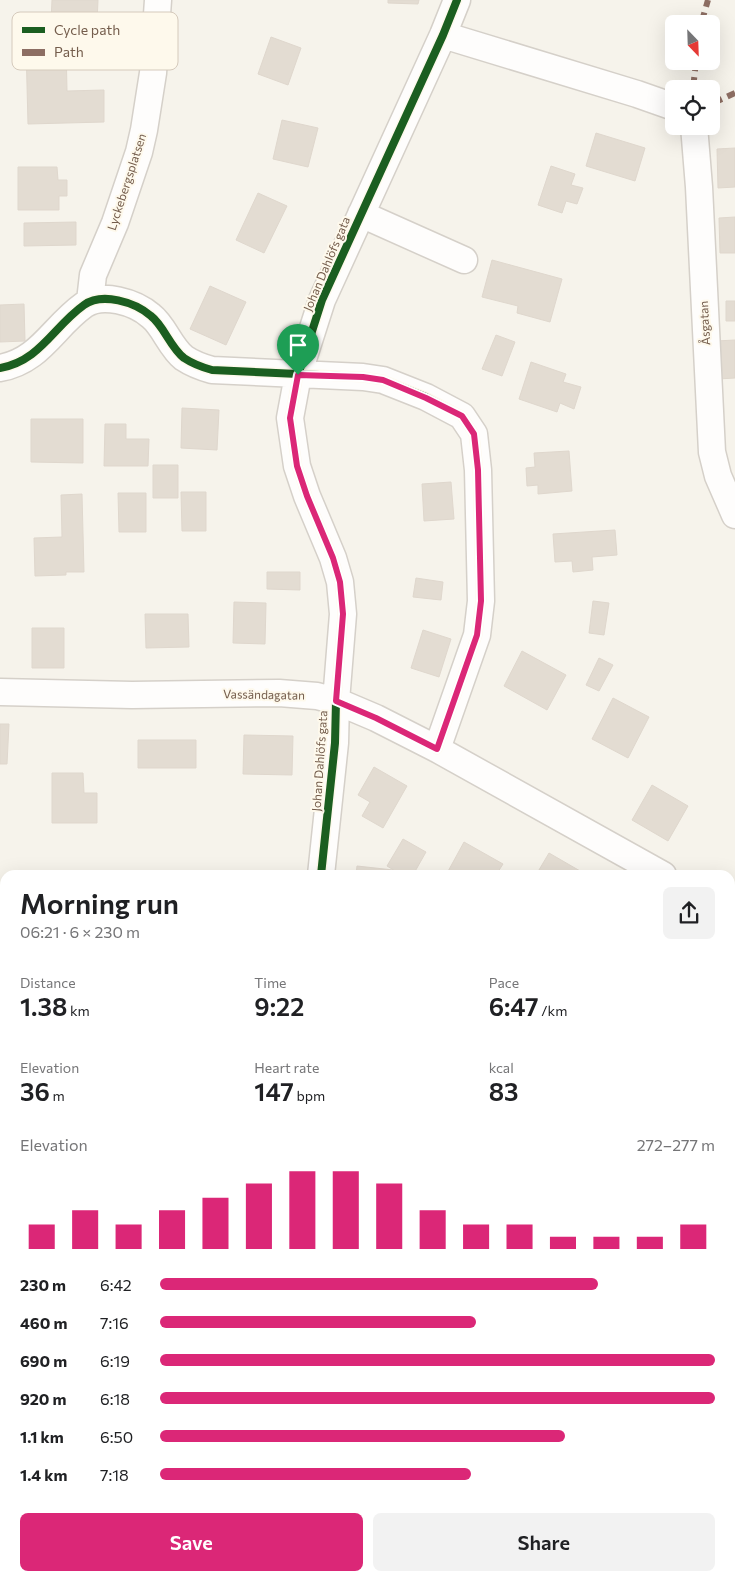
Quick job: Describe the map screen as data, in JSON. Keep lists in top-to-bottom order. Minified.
{"streets":{"street":["Lyckebergsplatsen","Johan Dahlöfs gata","Åsgatan","Vassändagatan"]},"crossings":[["Johan Dahlöfs gata","Vassändagatan"]],"legend":["Cycle path","Path"],"north":"bottom right","page":{"heading":["Morning run","06:21 · 6 × 230 m"],"stats":[["Distance","1.38 km"],["Time","9:22"],["Pace","6:47 /km"],["Elevation","36 m"],["Heart rate","147 bpm"],["kcal","83"]],"chart":["Elevation","272–277 m"],"list":[{"name":"230 m","note":"6:42"},{"name":"460 m","note":"7:16"},{"name":"690 m","note":"6:19"},{"name":"920 m","note":"6:18"},{"name":"1.1 km","note":"6:50"},{"name":"1.4 km","note":"7:18"}],"buttons":["Save","Share"]}}
